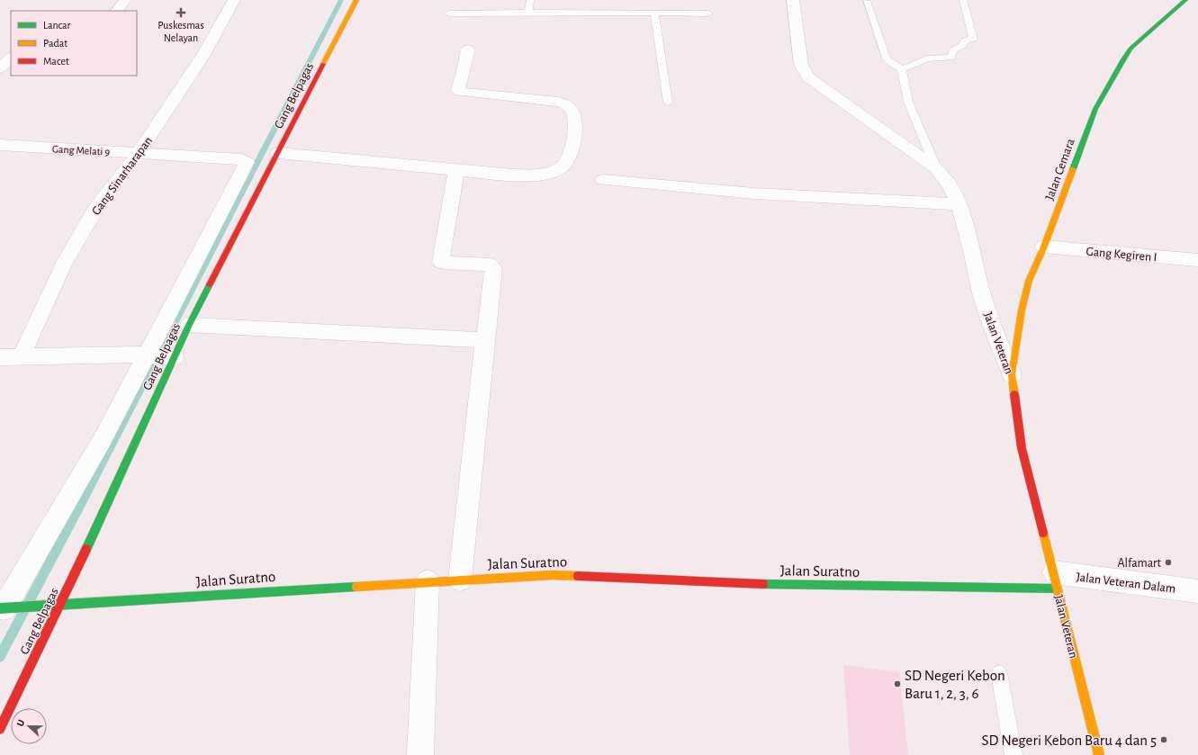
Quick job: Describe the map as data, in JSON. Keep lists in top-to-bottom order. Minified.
{"streets":{"street":["Gang Belpagas","Gang Melati 9","Jalan Cemara","Gang Sinarharapan","Gang Kegiren I","Jalan Veteran","Jalan Suratno","Jalan Veteran Dalam"]},"crossings":[["Gang Belpagas","Gang Melati 9"],["Gang Belpagas","Jalan Suratno"],["Gang Melati 9","Gang Sinarharapan"],["Jalan Cemara","Gang Kegiren I"],["Jalan Cemara","Jalan Veteran"],["Jalan Veteran","Jalan Suratno"],["Jalan Veteran","Jalan Veteran Dalam"],["Jalan Suratno","Jalan Veteran Dalam"]],"places":{"health":["Puskesmas Nelayan"],"other":["Alfamart","SD Negeri Kebon Baru 1, 2, 3, 6","SD Negeri Kebon Baru 4 dan 5"]},"legend":["Lancar","Padat","Macet"],"north":"left"}
